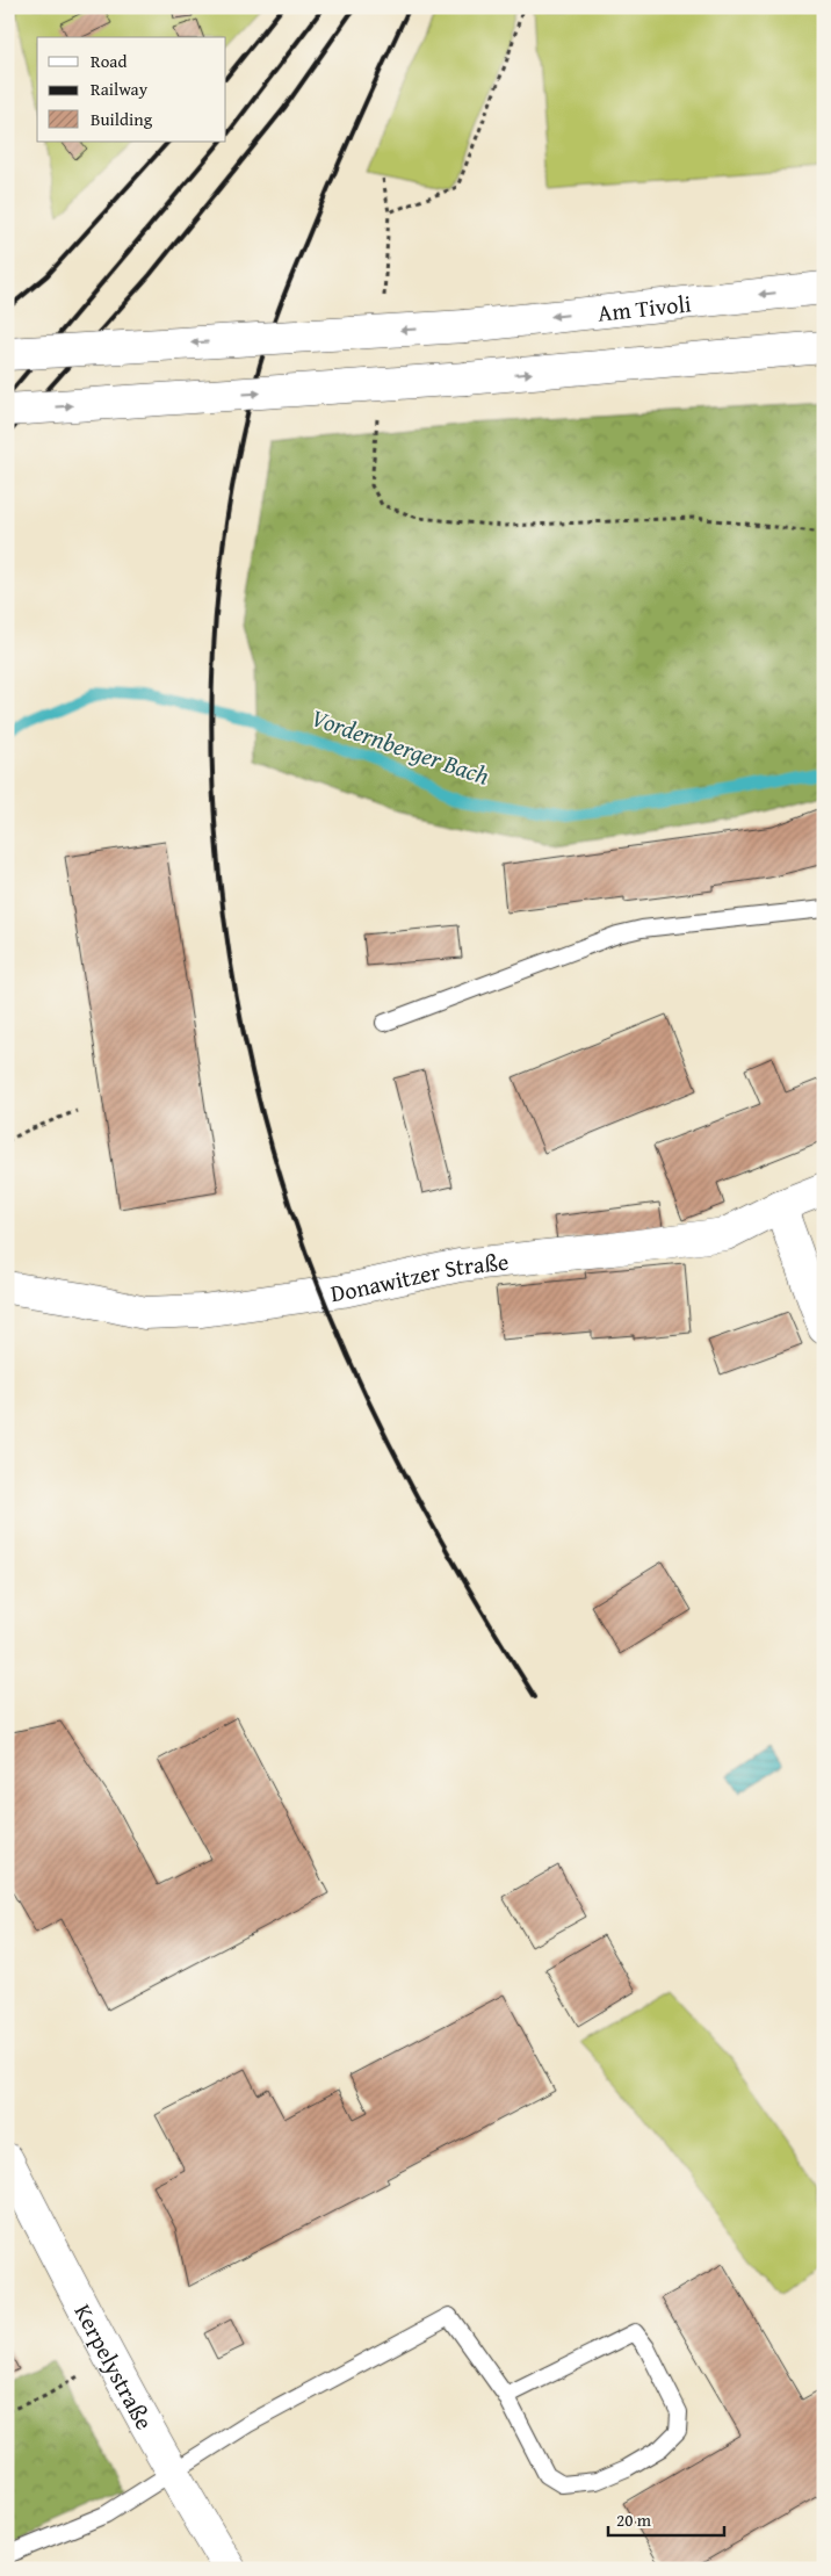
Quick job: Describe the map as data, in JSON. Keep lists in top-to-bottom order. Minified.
{"streets":{"main road":["Am Tivoli","Donawitzer Straße","Kerpelystraße"]},"water":["Vordernberger Bach"],"legend":["Road","Railway","Building"],"scale_bar":"20 m"}
